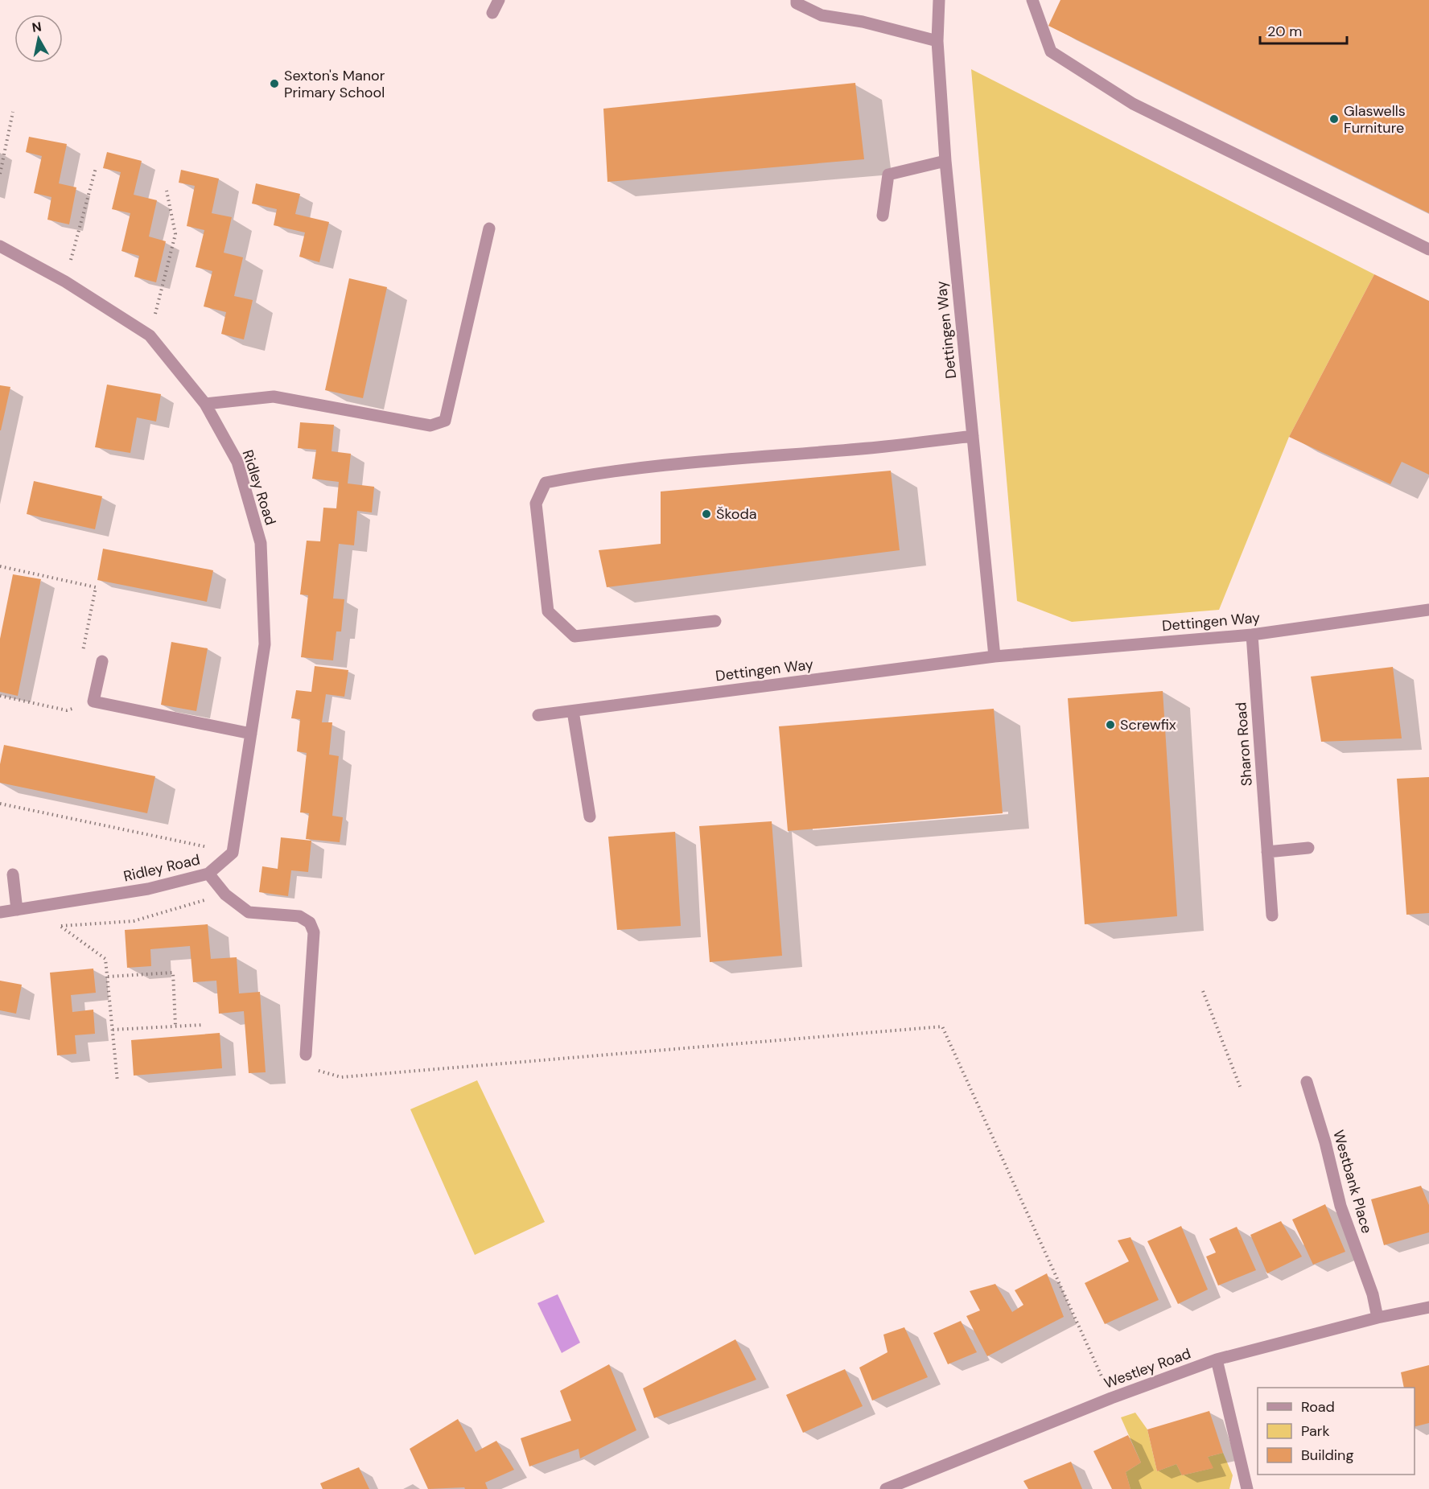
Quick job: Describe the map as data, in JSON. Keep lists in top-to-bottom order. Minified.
{"streets":{"street":["Dettingen Way","Ridley Road","Sharon Road","Westbank Place","Westley Road"]},"crossings":[["Dettingen Way","Sharon Road"],["Westbank Place","Westley Road"]],"places":["Sexton's Manor Primary School","Glaswells Furniture","Škoda","Screwfix"],"legend":["Road","Park","Building"],"scale_bar":"20 m","north":"top"}
